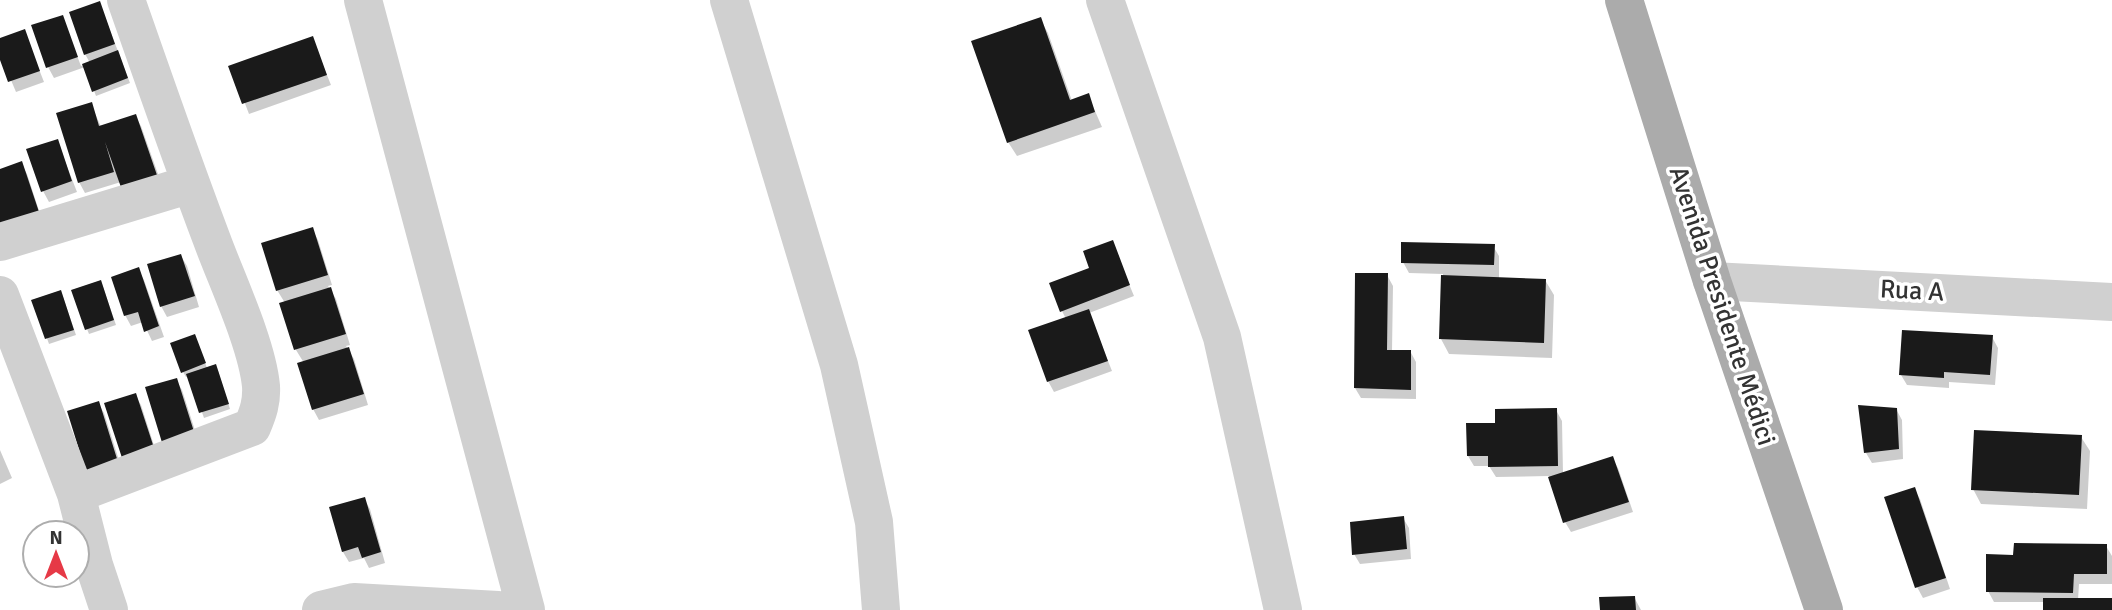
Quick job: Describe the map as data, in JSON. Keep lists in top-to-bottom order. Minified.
{"streets":{"main road":["Avenida Presidente Médici"],"street":["Rua A"]},"crossings":[["Rua A","Avenida Presidente Médici"]],"north":"top"}
